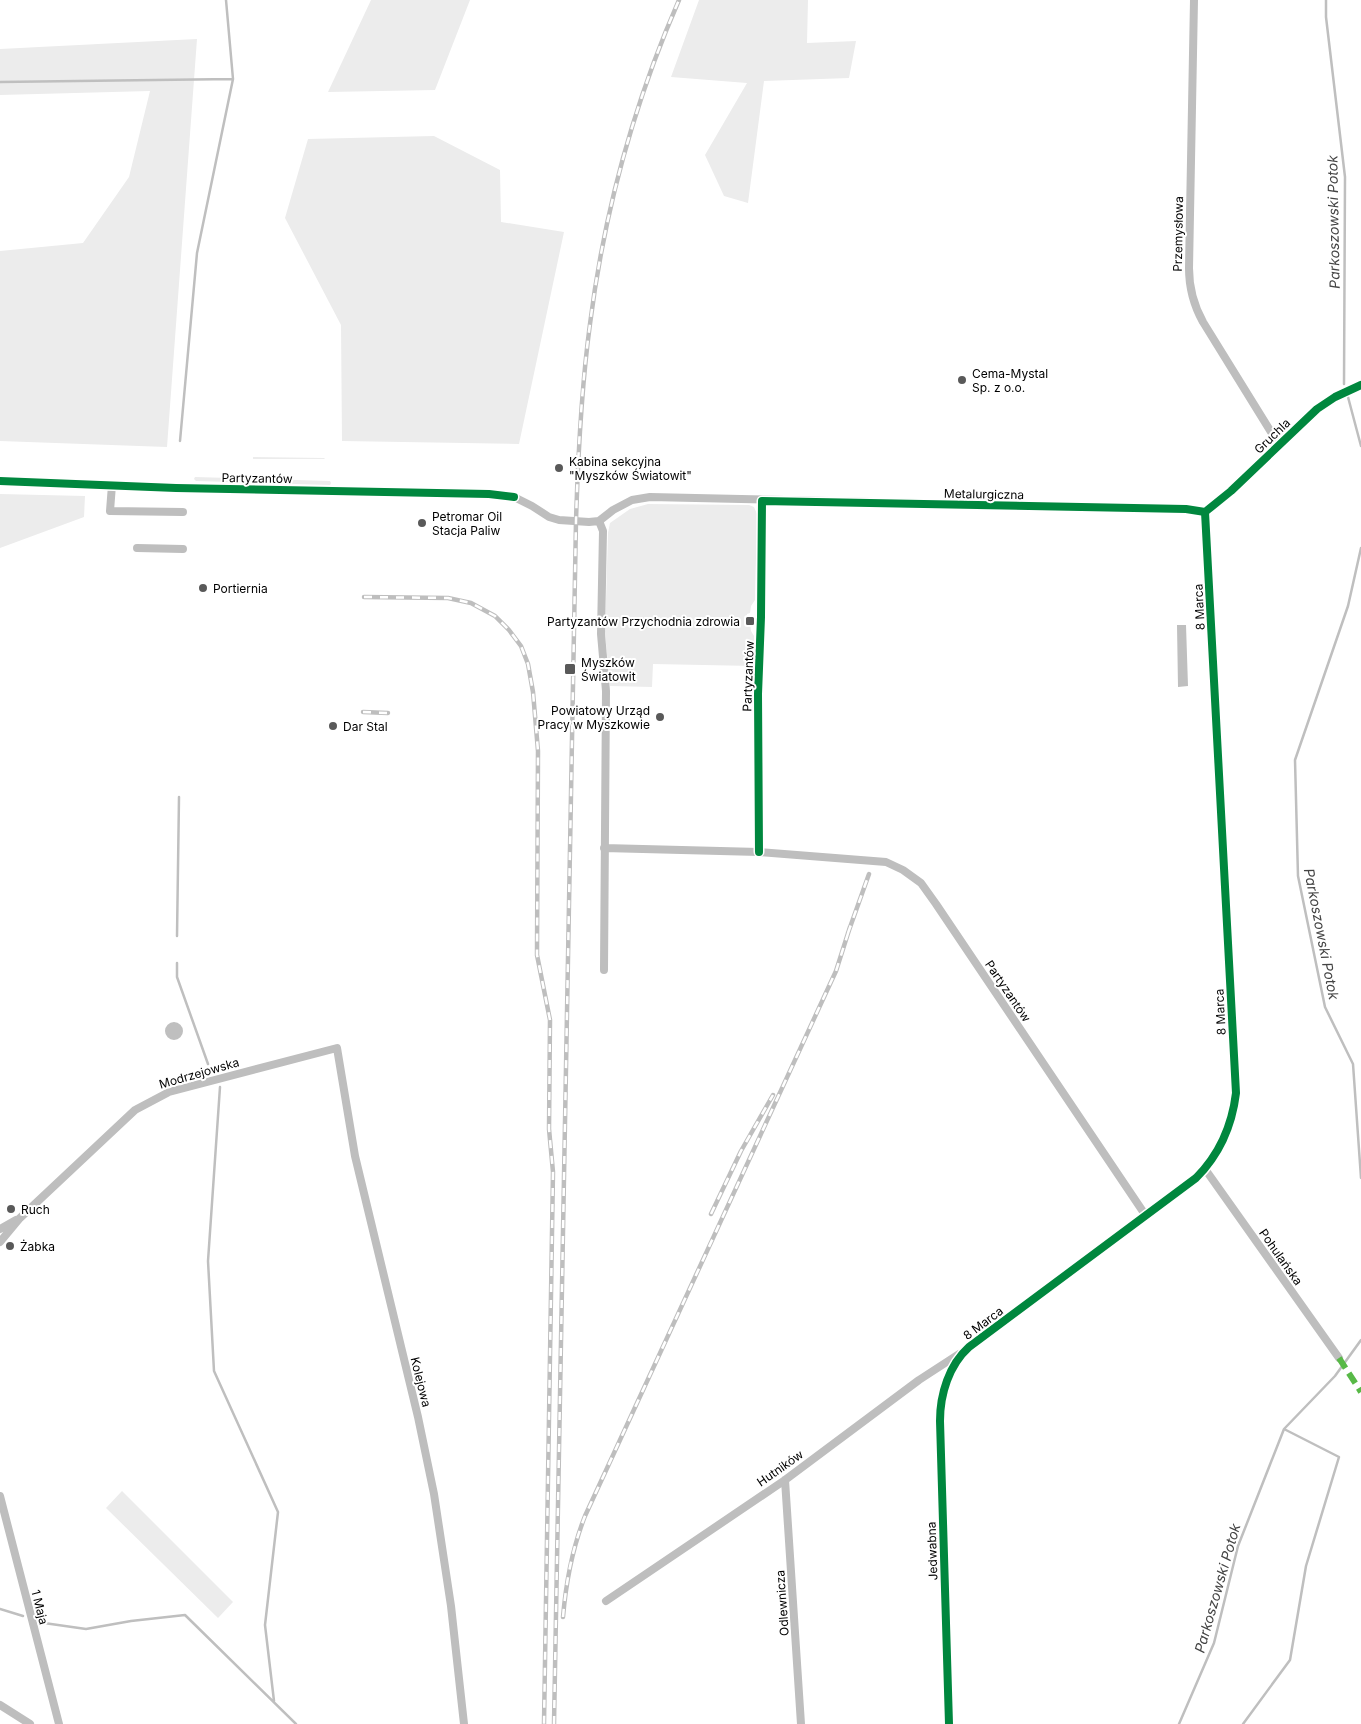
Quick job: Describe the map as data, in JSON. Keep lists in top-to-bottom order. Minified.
{"streets":{"street":["Przemysłowa","Gruchla","Partyzantów","Metalurgiczna","8 Marca","Modrzejowska","Pohulańska","Kolejowa","Hutników","Jedwabna","Odlewnicza","1 Maja"]},"crossings":[["Przemysłowa","Gruchla"],["Gruchla","Metalurgiczna"],["Gruchla","8 Marca"],["Partyzantów","Metalurgiczna"],["Partyzantów","8 Marca"],["Metalurgiczna","8 Marca"],["8 Marca","Pohulańska"],["8 Marca","Hutników"],["8 Marca","Jedwabna"],["Modrzejowska","Kolejowa"],["Hutników","Odlewnicza"]],"water":["Parkoszowski Potok"],"places":{"other":["Cema-Mystal Sp. z o.o.","Kabina sekcyjna \"Myszków Światowit\"","Petromar Oil Stacja Paliw","Portiernia","Powiatowy Urząd Pracy w Myszkowie","Dar Stal","Ruch","Żabka"],"transit":["Partyzantów Przychodnia zdrowia","Myszków Światowit"]}}
